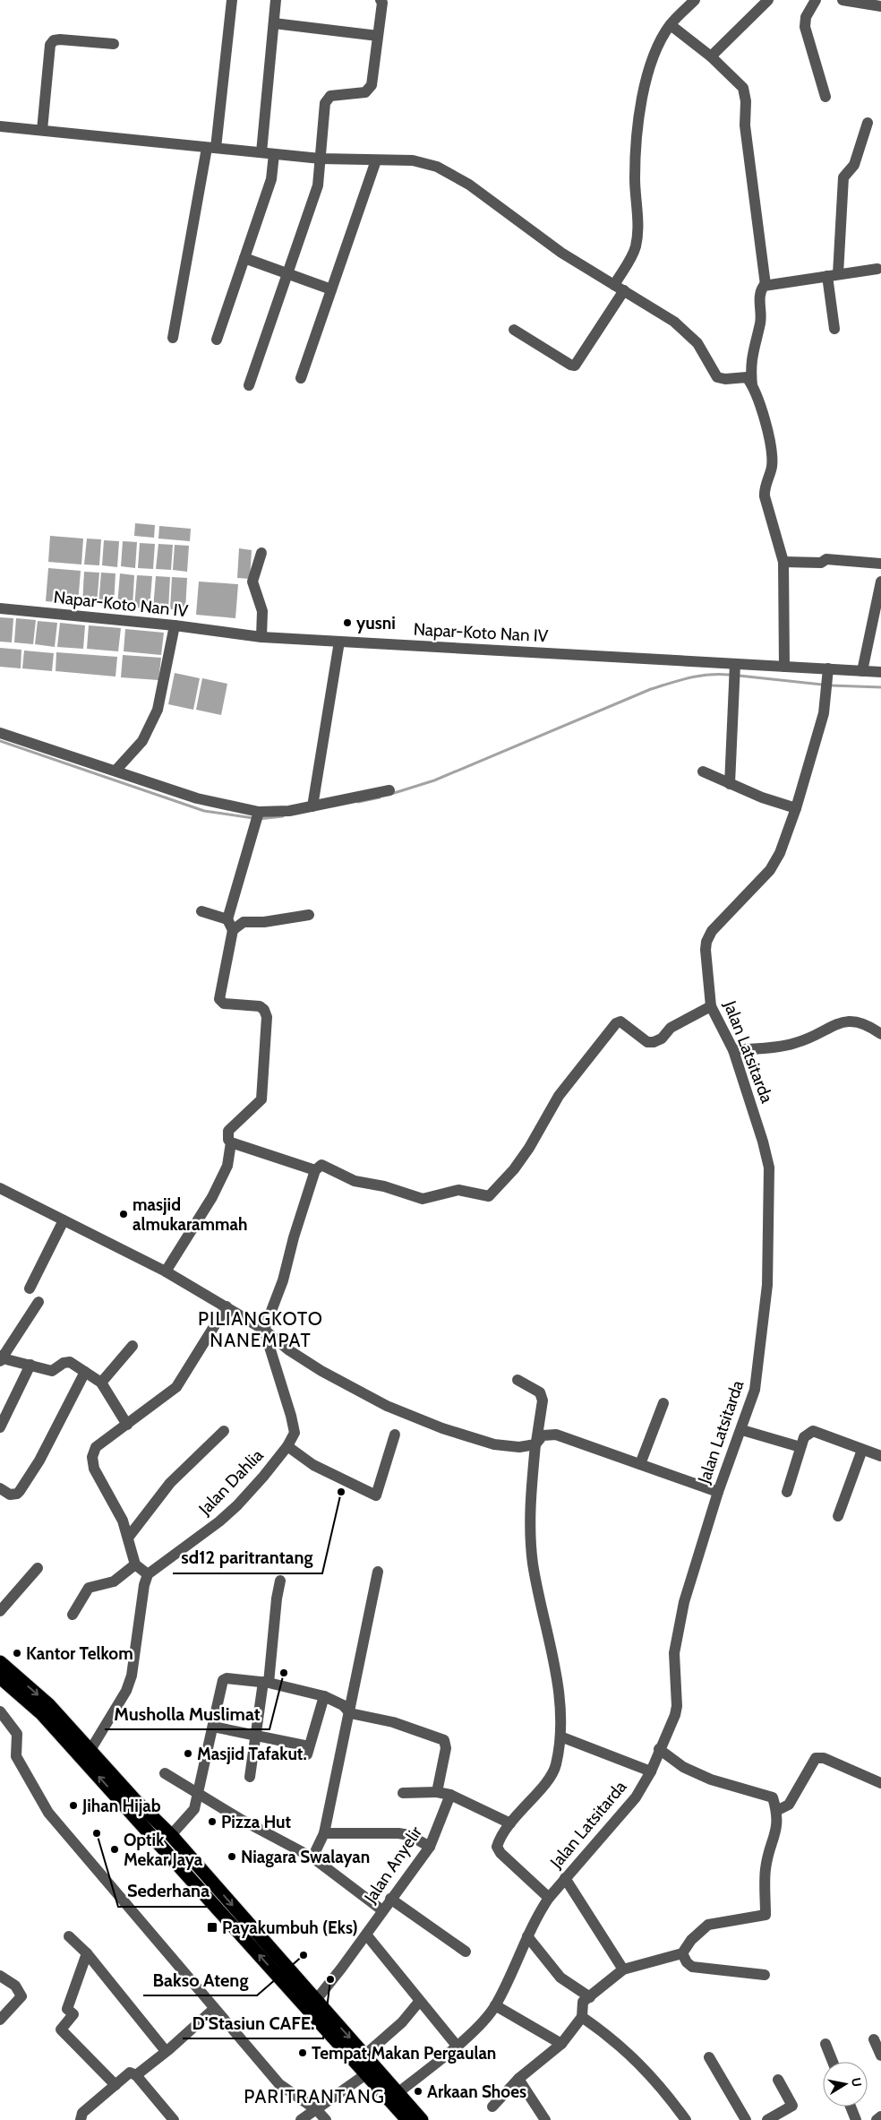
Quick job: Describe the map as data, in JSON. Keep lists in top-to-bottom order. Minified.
{"streets":{"street":["Napar-Koto Nan IV","Jalan Latsitarda","Jalan Dahlia","Jalan Anyelir"]},"crossings":[["Napar-Koto Nan IV","Jalan Latsitarda"]],"districts":["PILIANGKOTO NANEMPAT","PARITRANTANG"],"places":{"other":["yusni","masjid almukarammah","sd12 paritrantang","Kantor Telkom","Musholla Muslimat","Masjid Tafakut.","Jihan Hijab","Pizza Hut","Sederhana","Optik Mekar Jaya","Niagara Swalayan","Bakso Ateng","D'Stasiun CAFE.","Tempat Makan Pergaulan","Arkaan Shoes"],"transit":["Payakumbuh (Eks)"]},"north":"right"}
